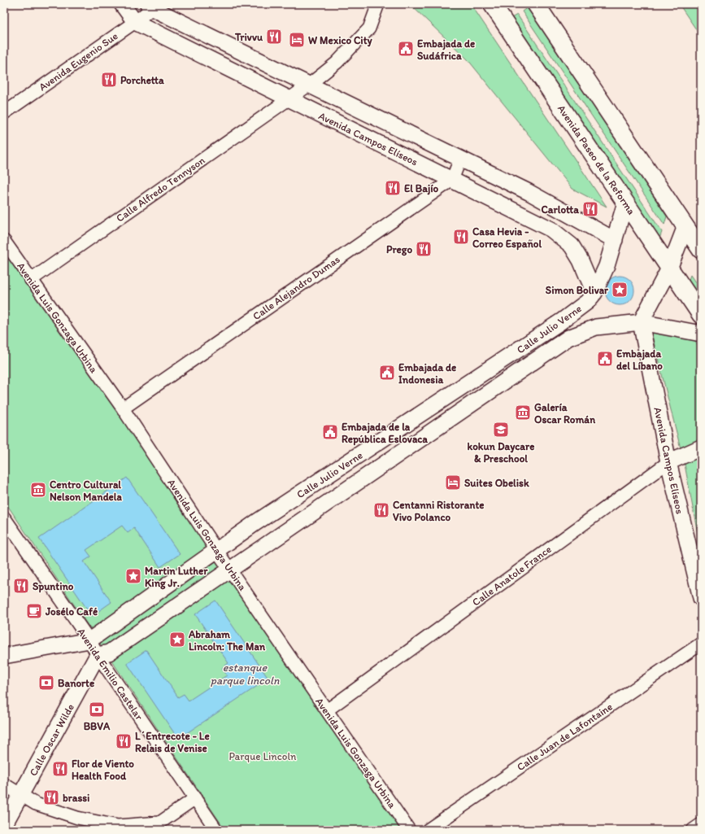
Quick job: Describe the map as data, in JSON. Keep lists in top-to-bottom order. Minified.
{"streets":{"main road":["Avenida Paseo de la Reforma"],"street":["Avenida Eugenio Sue","Avenida Campos Elíseos","Calle Alfredo Tennyson","Calle Alejandro Dumas","Avenida Luis Gonzaga Urbina","Calle Julio Verne","Calle Anatole France","Avenida Emilio Castelar","Calle Juan de Lafontaine","Calle Oscar Wilde"]},"crossings":[["Avenida Eugenio Sue","Avenida Campos Elíseos"],["Avenida Campos Elíseos","Calle Alfredo Tennyson"],["Avenida Campos Elíseos","Calle Alejandro Dumas"],["Avenida Campos Elíseos","Calle Julio Verne"],["Avenida Campos Elíseos","Calle Anatole France"],["Avenida Paseo de la Reforma","Calle Julio Verne"],["Calle Alfredo Tennyson","Avenida Luis Gonzaga Urbina"],["Calle Alejandro Dumas","Avenida Luis Gonzaga Urbina"],["Avenida Luis Gonzaga Urbina","Calle Julio Verne"],["Avenida Luis Gonzaga Urbina","Calle Anatole France"],["Calle Julio Verne","Avenida Emilio Castelar"],["Calle Julio Verne","Calle Oscar Wilde"],["Avenida Emilio Castelar","Calle Oscar Wilde"]],"water":["estanque parque lincoln"],"parks":["Parque Lincoln"],"places":{"restaurant":["Trivvu","Porchetta","El Bajío","Carlotta","Casa Hevia - Correo Español","Prego","Centanni Ristorante Vivo Polanco","Spuntino","L´Entrecote - Le Relais de Venise","Flor de Viento Health Food","brassi"],"hotel":["W Mexico City","Suites Obelisk"],"public building":["Embajada de Sudáfrica","Embajada del Líbano","Embajada de Indonesia","Embajada de la República Eslovaca"],"place":["Simon Bolivar","Martin Luther King Jr.","Abraham Lincoln: The Man"],"museum":["Galería Oscar Román","Centro Cultural Nelson Mandela"],"school or university":["kokun Daycare & Preschool"],"cafe":["Josélo Café"],"bank":["Banorte","BBVA"]}}
